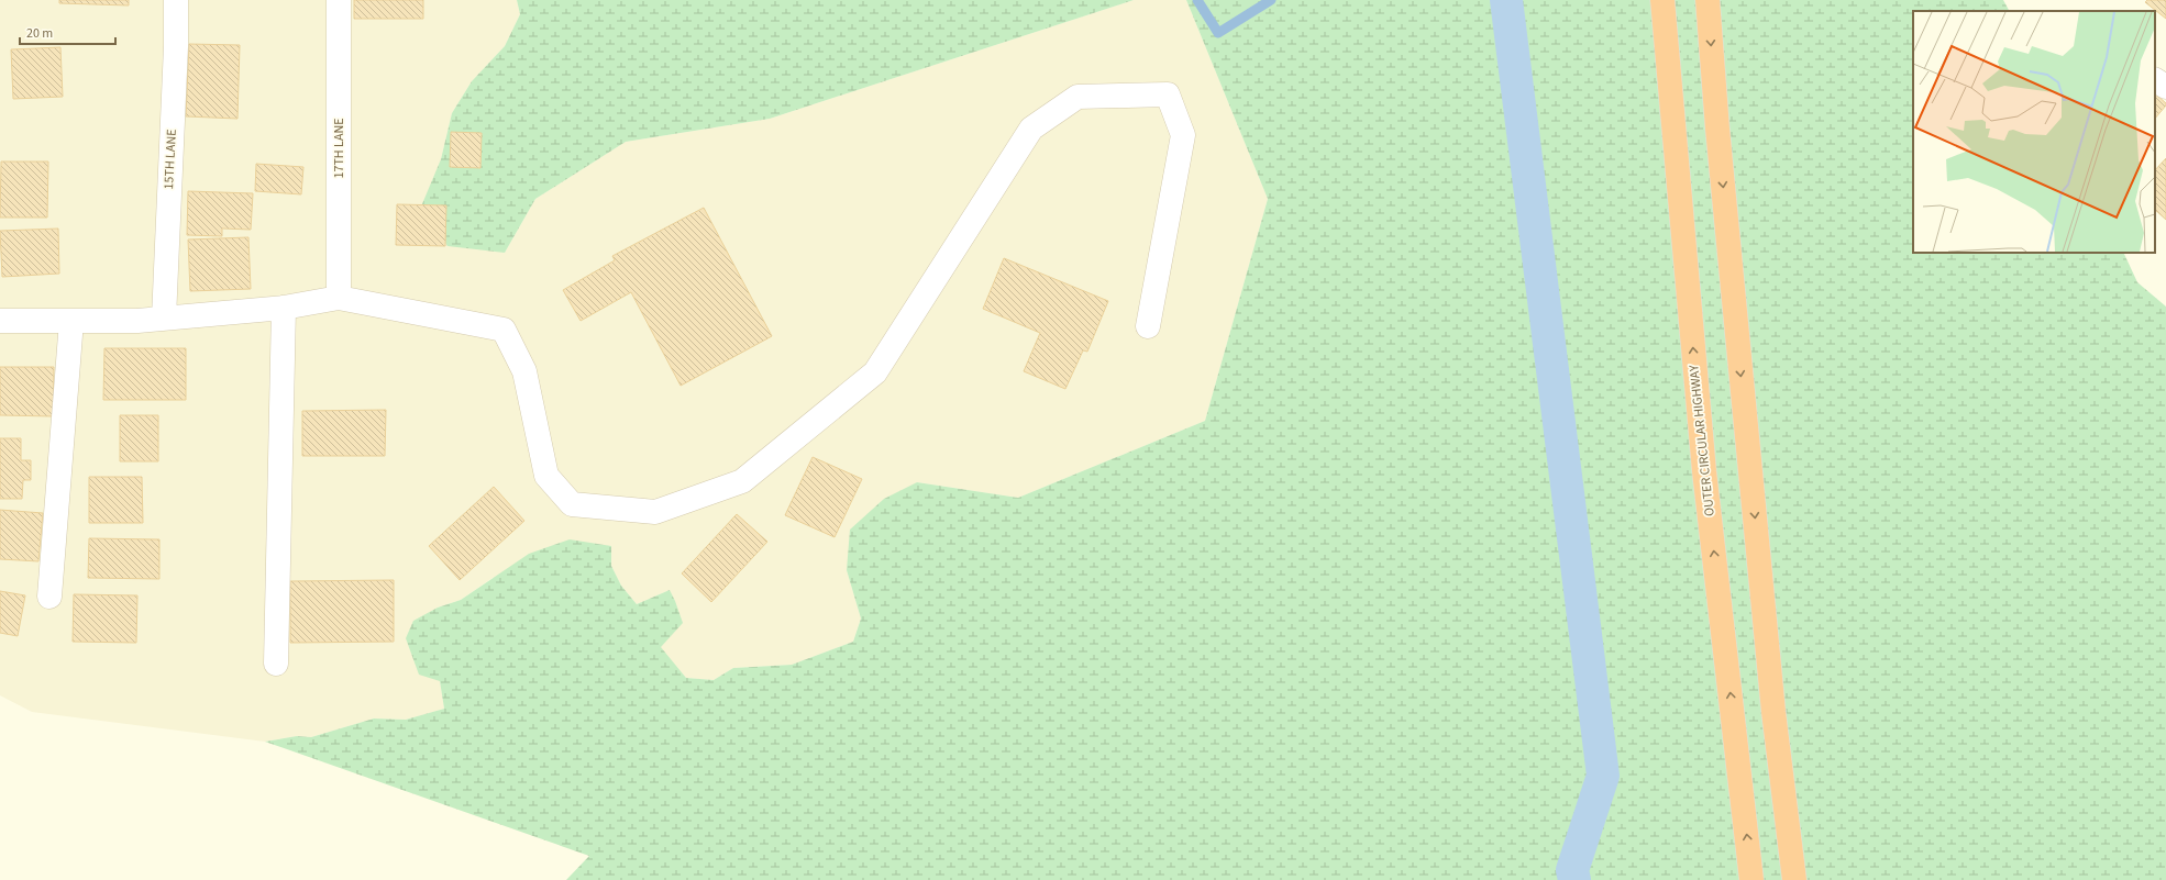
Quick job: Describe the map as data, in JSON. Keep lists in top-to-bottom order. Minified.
{"streets":{"highway":["OUTER CIRCULAR HIGHWAY"],"street":["17TH LANE","15TH LANE"]},"scale_bar":"20 m"}
